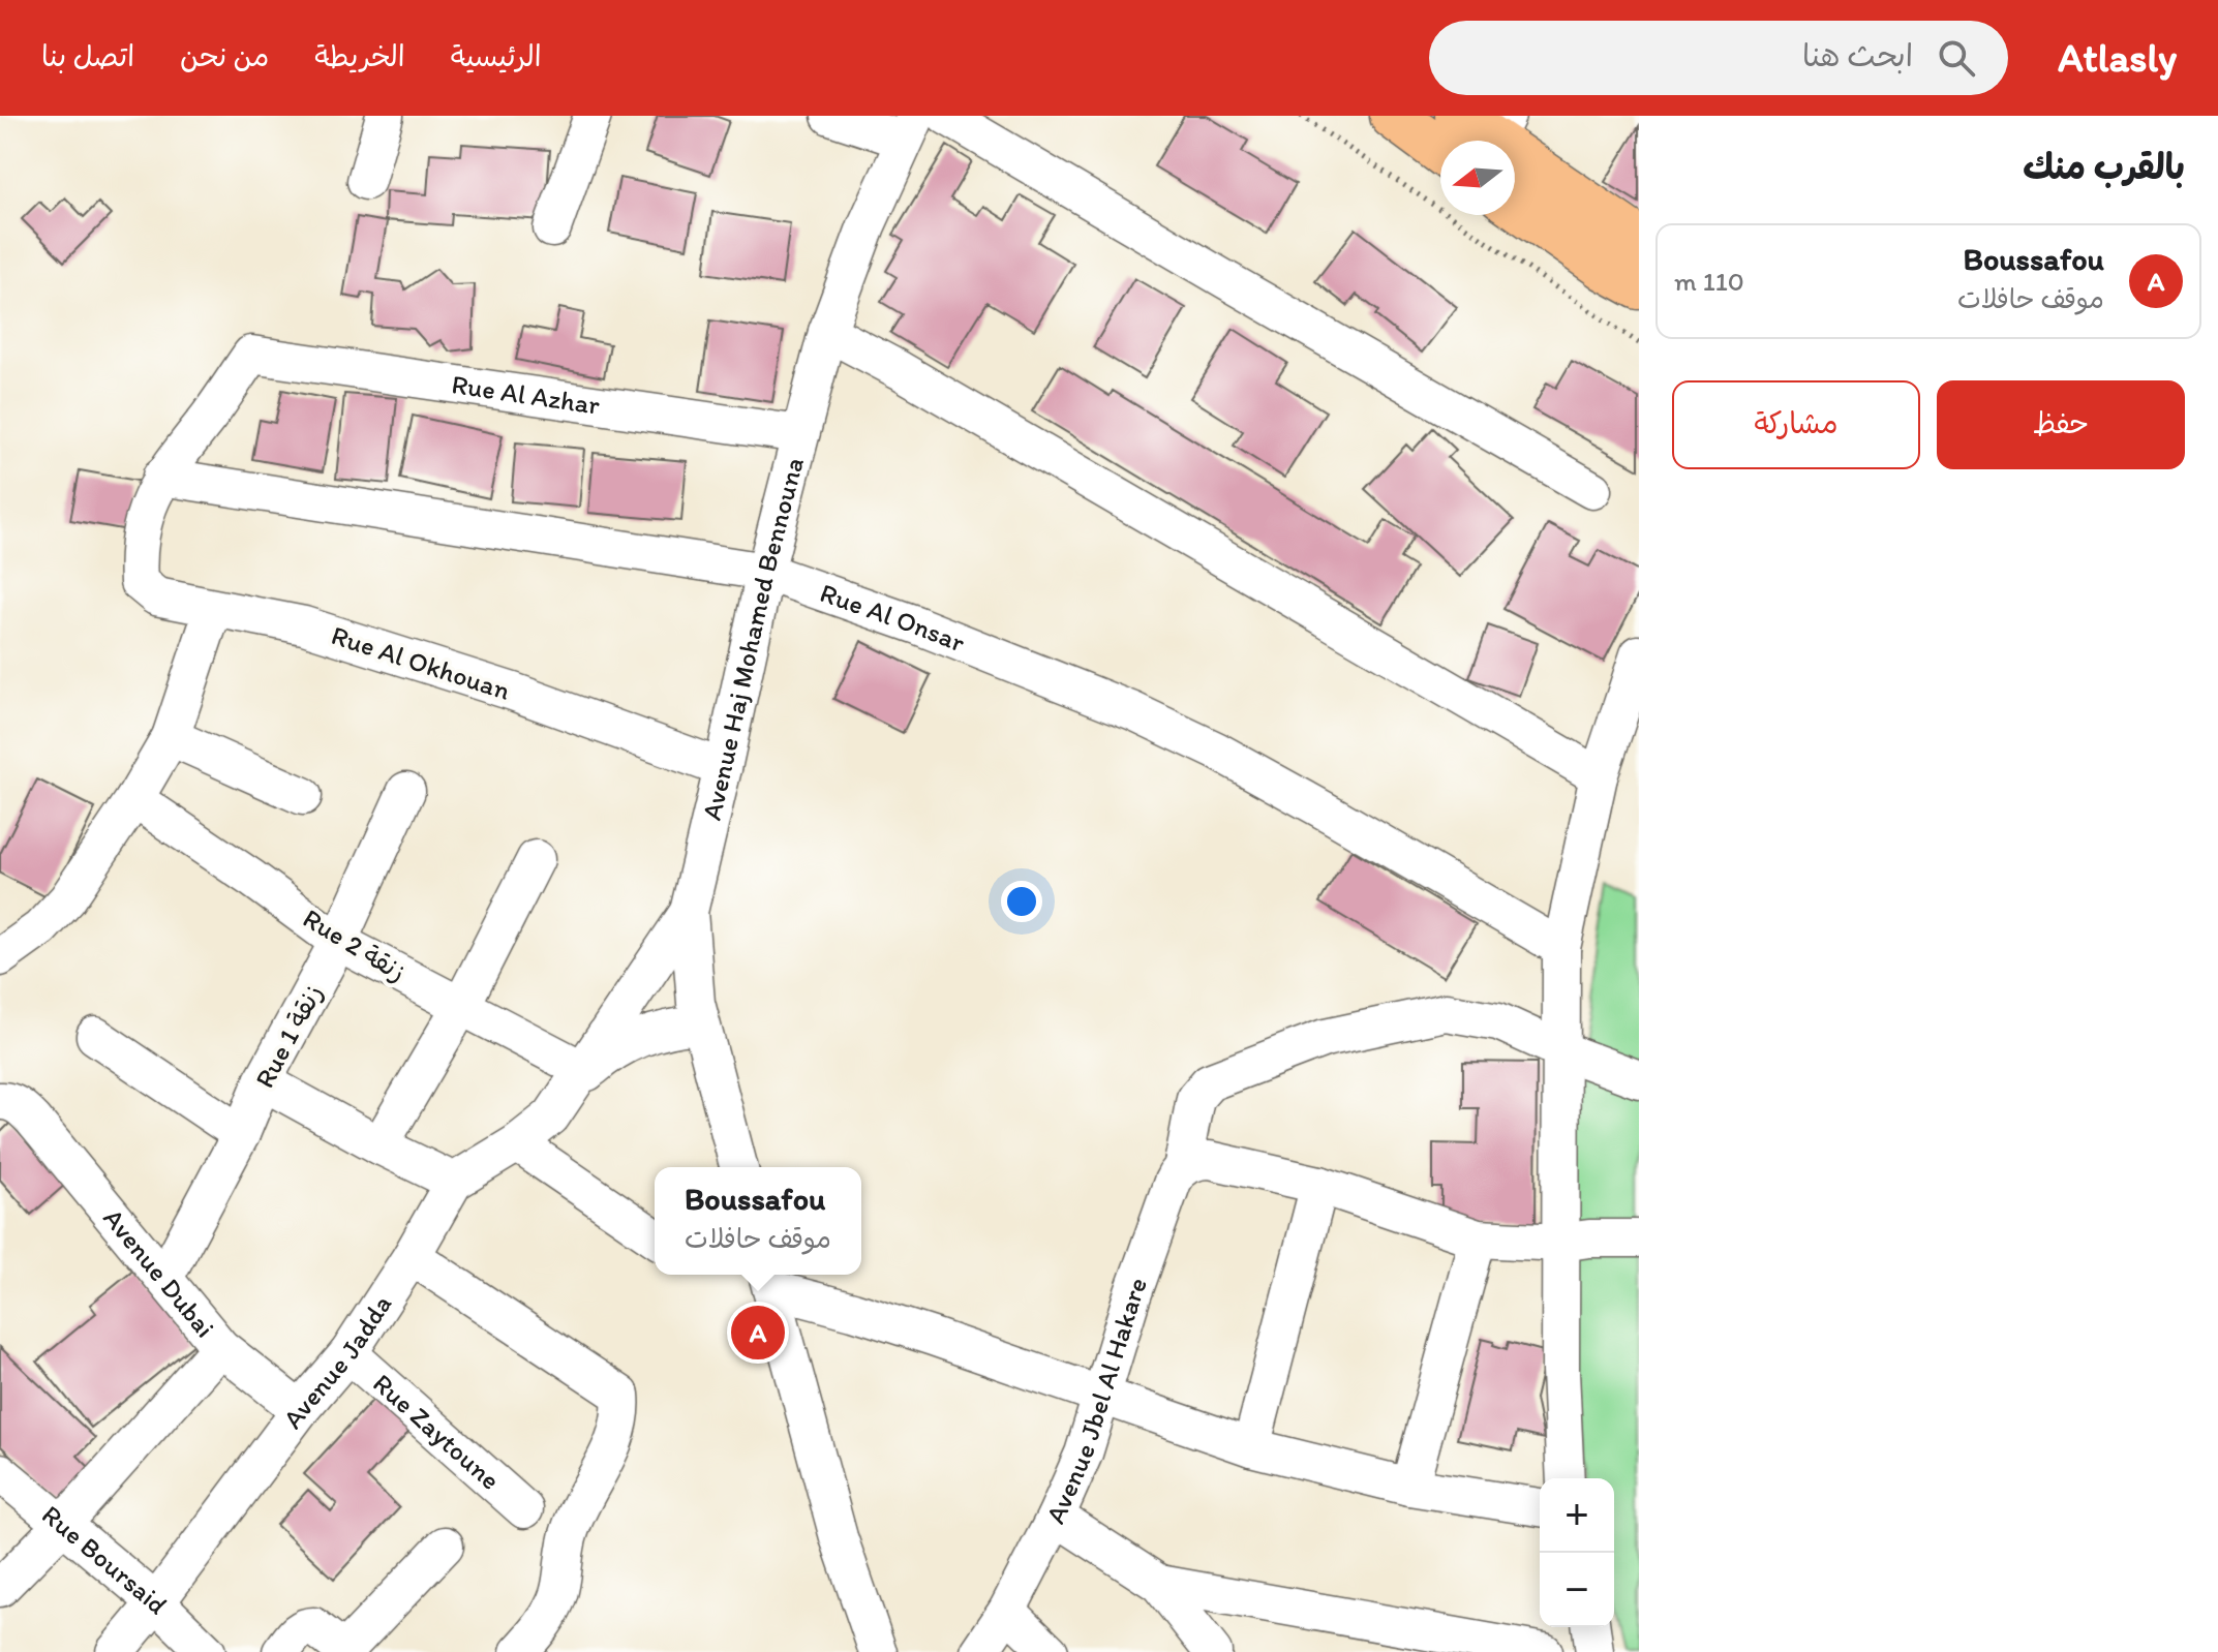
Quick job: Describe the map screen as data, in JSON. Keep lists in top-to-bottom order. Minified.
{"streets":{"street":["Rue Al Azhar","Rue Al Onsar","Avenue Haj Mohamed Bennouna","Rue Al Okhouan","Rue 2 زنقة","Rue 1 زنقة","Avenue Dubai","Avenue Jadda","Avenue Jbel Al Hakare","Rue Zaytoune","Rue Boursaid"]},"crossings":[["Rue Al Azhar","Rue Al Onsar"],["Rue Al Azhar","Avenue Haj Mohamed Bennouna"],["Rue Al Azhar","Rue Al Okhouan"],["Rue Al Onsar","Avenue Haj Mohamed Bennouna"],["Rue Al Onsar","Rue Al Okhouan"],["Avenue Haj Mohamed Bennouna","Rue Al Okhouan"],["Avenue Haj Mohamed Bennouna","Avenue Jadda"],["Rue 2 زنقة","Rue 1 زنقة"],["Rue 2 زنقة","Avenue Jadda"],["Rue 1 زنقة","Avenue Dubai"],["Avenue Dubai","Avenue Jadda"],["Avenue Jadda","Rue Zaytoune"],["Avenue Jadda","Rue Boursaid"]],"north":"left","page":{"header":"Atlasly","search":"ابحث هنا","nav":["الرئيسية","الخريطة","من نحن","اتصل بنا"],"heading":"بالقرب منك","list":[{"mark":"A","name":"Boussafou","note":"موقف حافلات","value":"110 m"}],"buttons":["حفظ","مشاركة"],"popup":["Boussafou","موقف حافلات"],"pins":"A","map_buttons":["+","−"]}}
